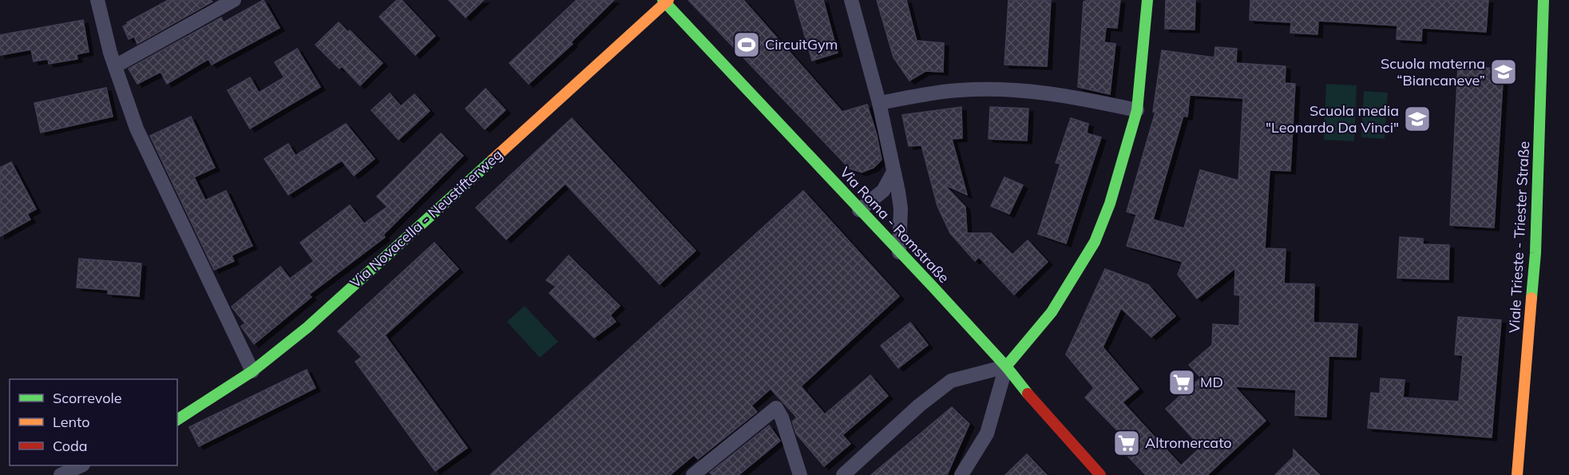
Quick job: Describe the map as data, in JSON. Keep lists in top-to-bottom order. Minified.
{"streets":{"street":["Via Novacella - Neustifterweg","Via Roma - Romstraße","Viale Trieste - Triester Straße"]},"crossings":[["Via Novacella - Neustifterweg","Via Roma - Romstraße"]],"places":{"sports":["CircuitGym"],"school or university":["Scuola materna “Biancaneve”","Scuola media \"Leonardo Da Vinci\""],"supermarket":["MD","Altromercato"]},"legend":["Scorrevole","Lento","Coda"]}
